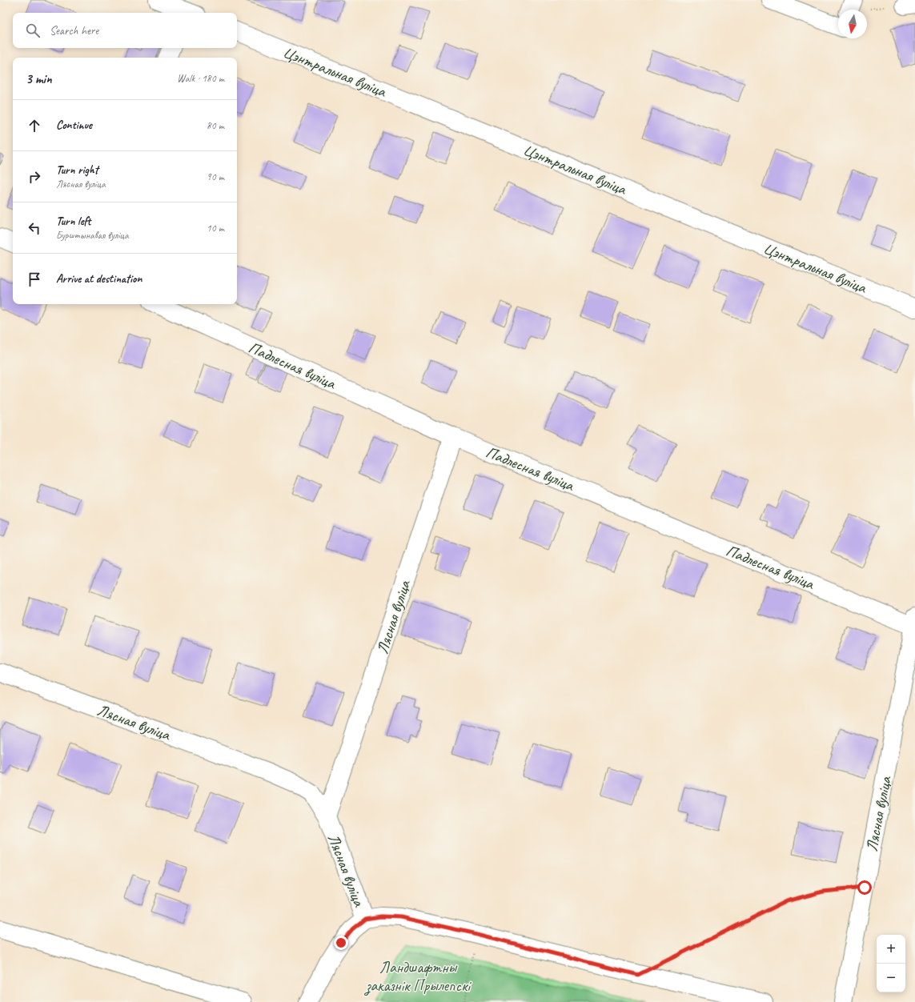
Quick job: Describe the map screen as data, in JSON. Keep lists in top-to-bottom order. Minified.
{"streets":{"street":["Цэнтральная вуліца","Падлесная вуліца","Лясная вуліца"]},"crossings":[["Падлесная вуліца","Лясная вуліца"]],"parks":["Ландшафтны заказнік Прылепскі"],"north":"bottom","page":{"search":"Search here","heading":["3 min","Walk · 180 m"],"list":[["Continue","80 m"],["Turn right","Лясная вуліца","90 m"],["Turn left","Бурштынавая вуліца","10 m"],"Arrive at destination"],"map_buttons":["+","−"]}}
